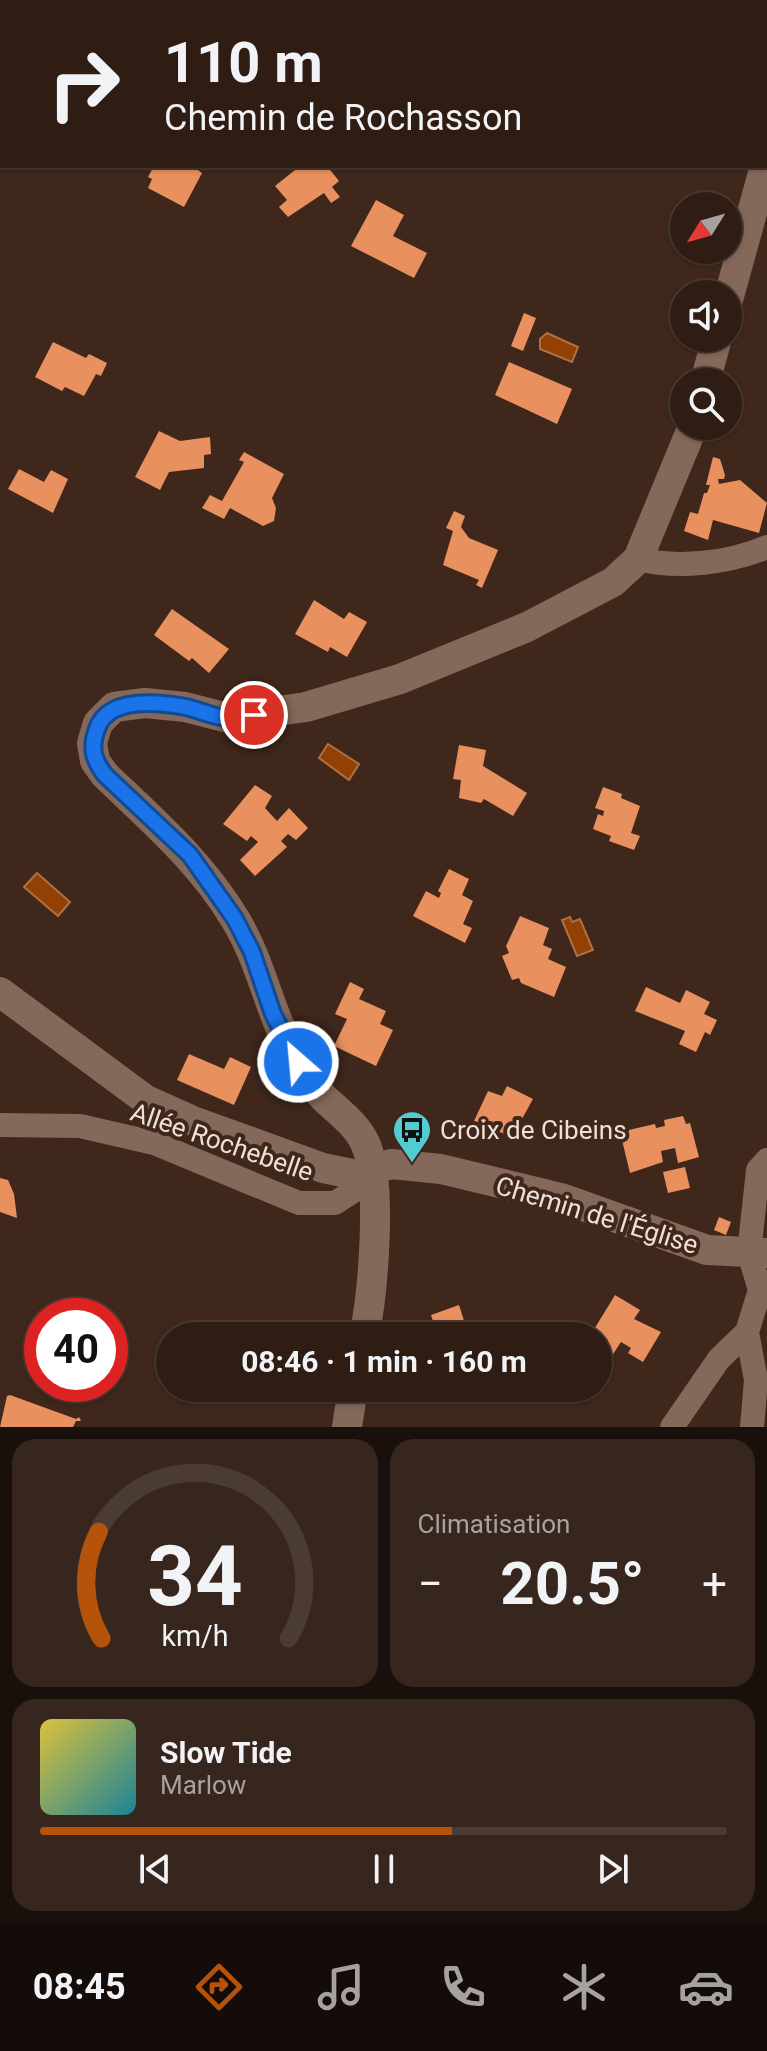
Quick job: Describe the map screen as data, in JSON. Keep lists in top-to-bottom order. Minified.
{"streets":{"street":["Allée Rochebelle","Chemin de l'Église"]},"crossings":[["Allée Rochebelle","Chemin de l'Église"]],"places":{"bus stop":["Croix de Cibeins"]},"north":"bottom left","page":{"turn":["110 m","Chemin de Rochasson"],"limit":"40","trip":"08:46 · 1 min · 160 m","tile":"Climatisation","heat":["−","20.5°","+"],"song":["Slow Tide","Marlow"],"tabs":"08:45","gauge":["34","km/h"]}}
